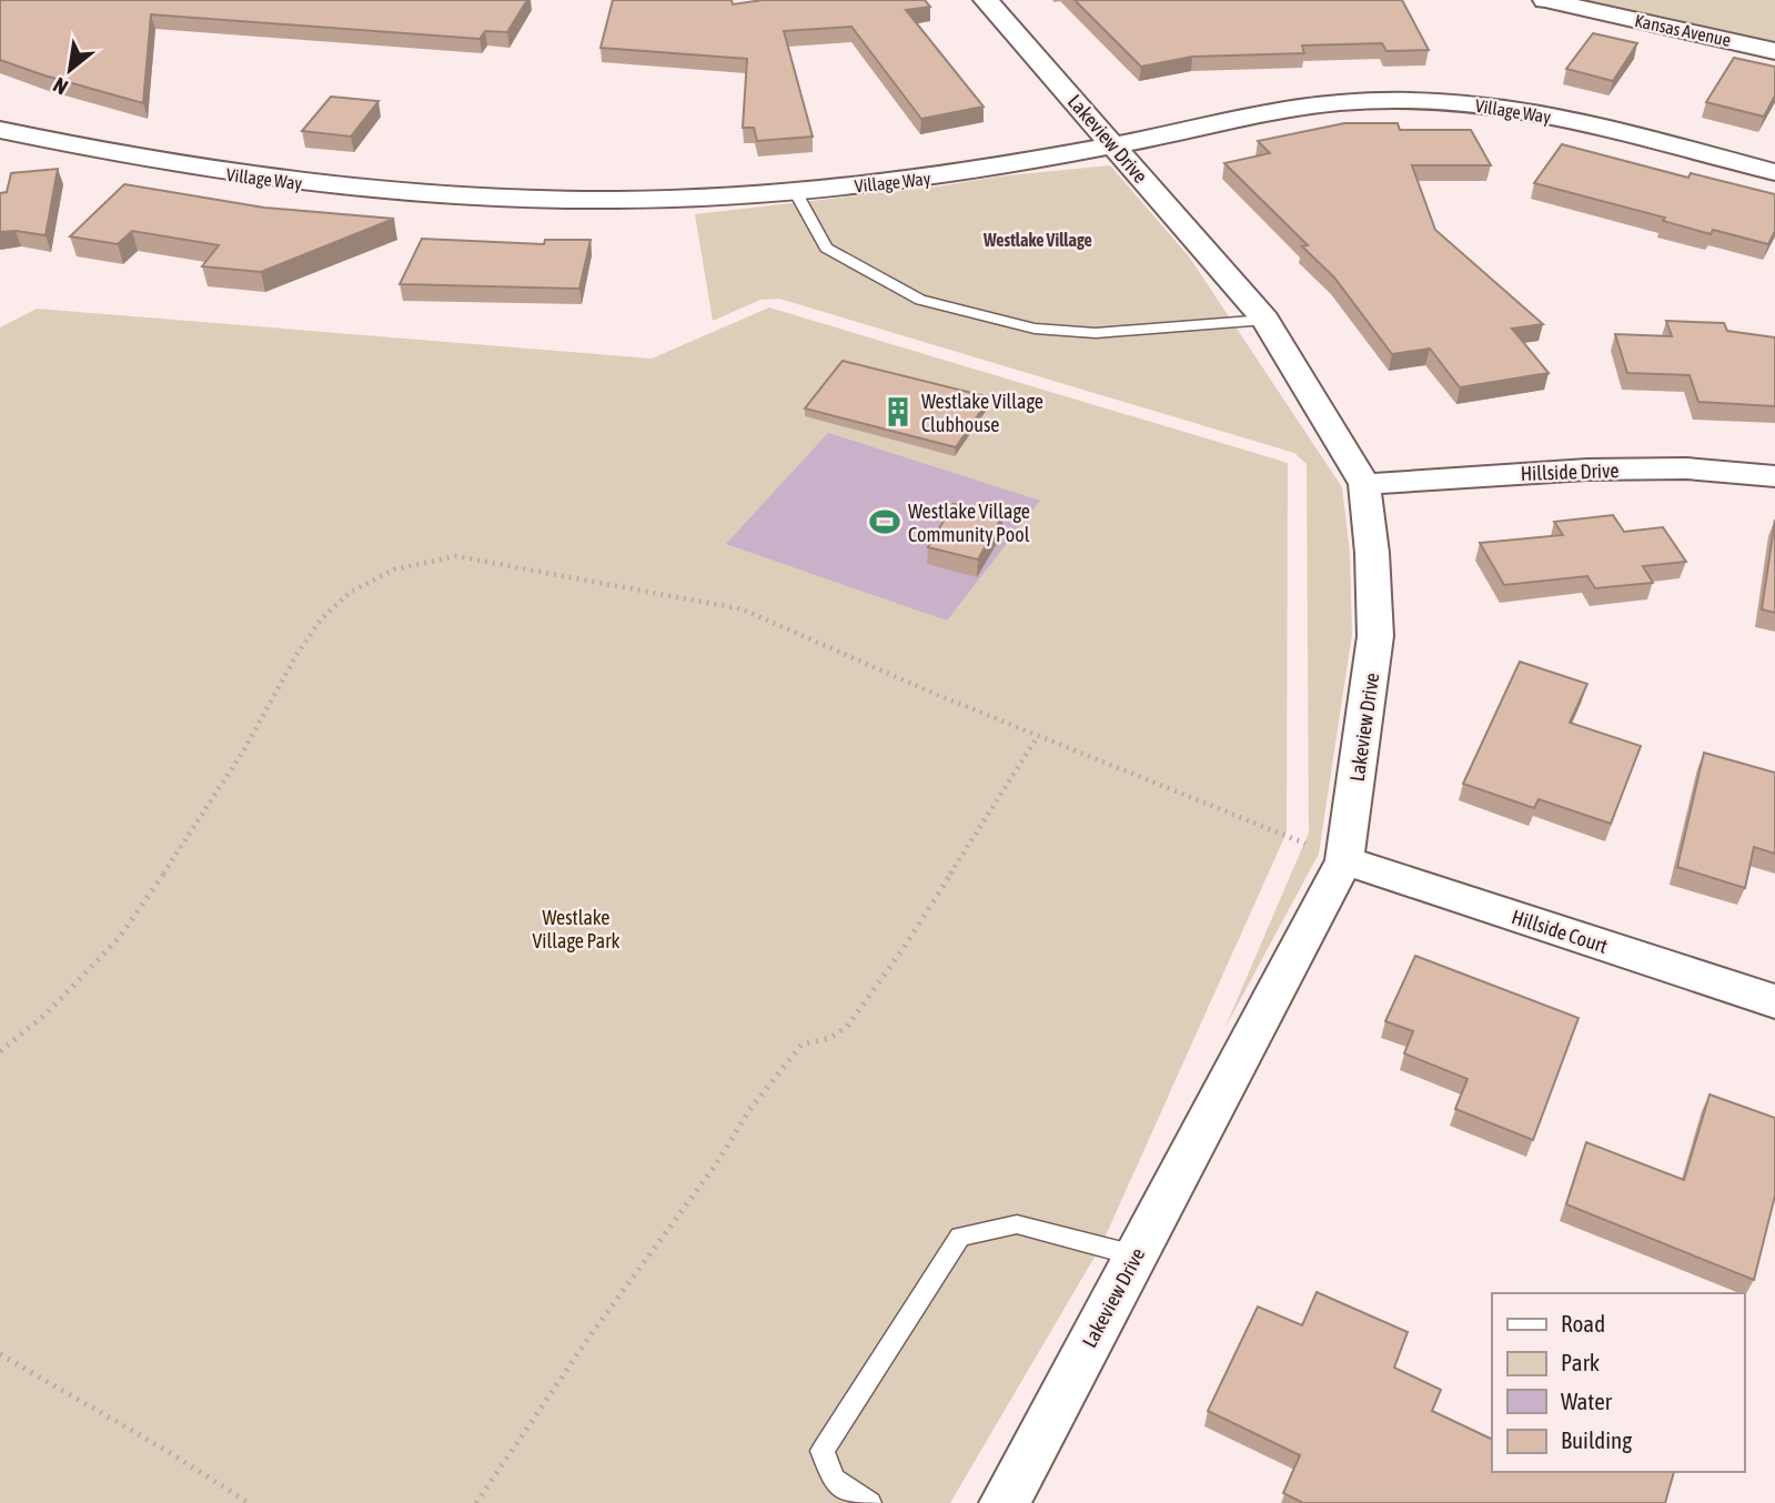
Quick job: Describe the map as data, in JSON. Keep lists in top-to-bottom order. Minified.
{"streets":{"street":["Kansas Avenue","Village Way","Lakeview Drive","Hillside Drive","Hillside Court"]},"crossings":[["Village Way","Lakeview Drive"],["Lakeview Drive","Hillside Drive"],["Lakeview Drive","Hillside Court"]],"districts":["Westlake Village"],"parks":["Westlake Village Park"],"places":{"building":["Westlake Village Clubhouse"],"sports":["Westlake Village Community Pool"]},"legend":["Road","Park","Water","Building"],"north":"bottom left"}
